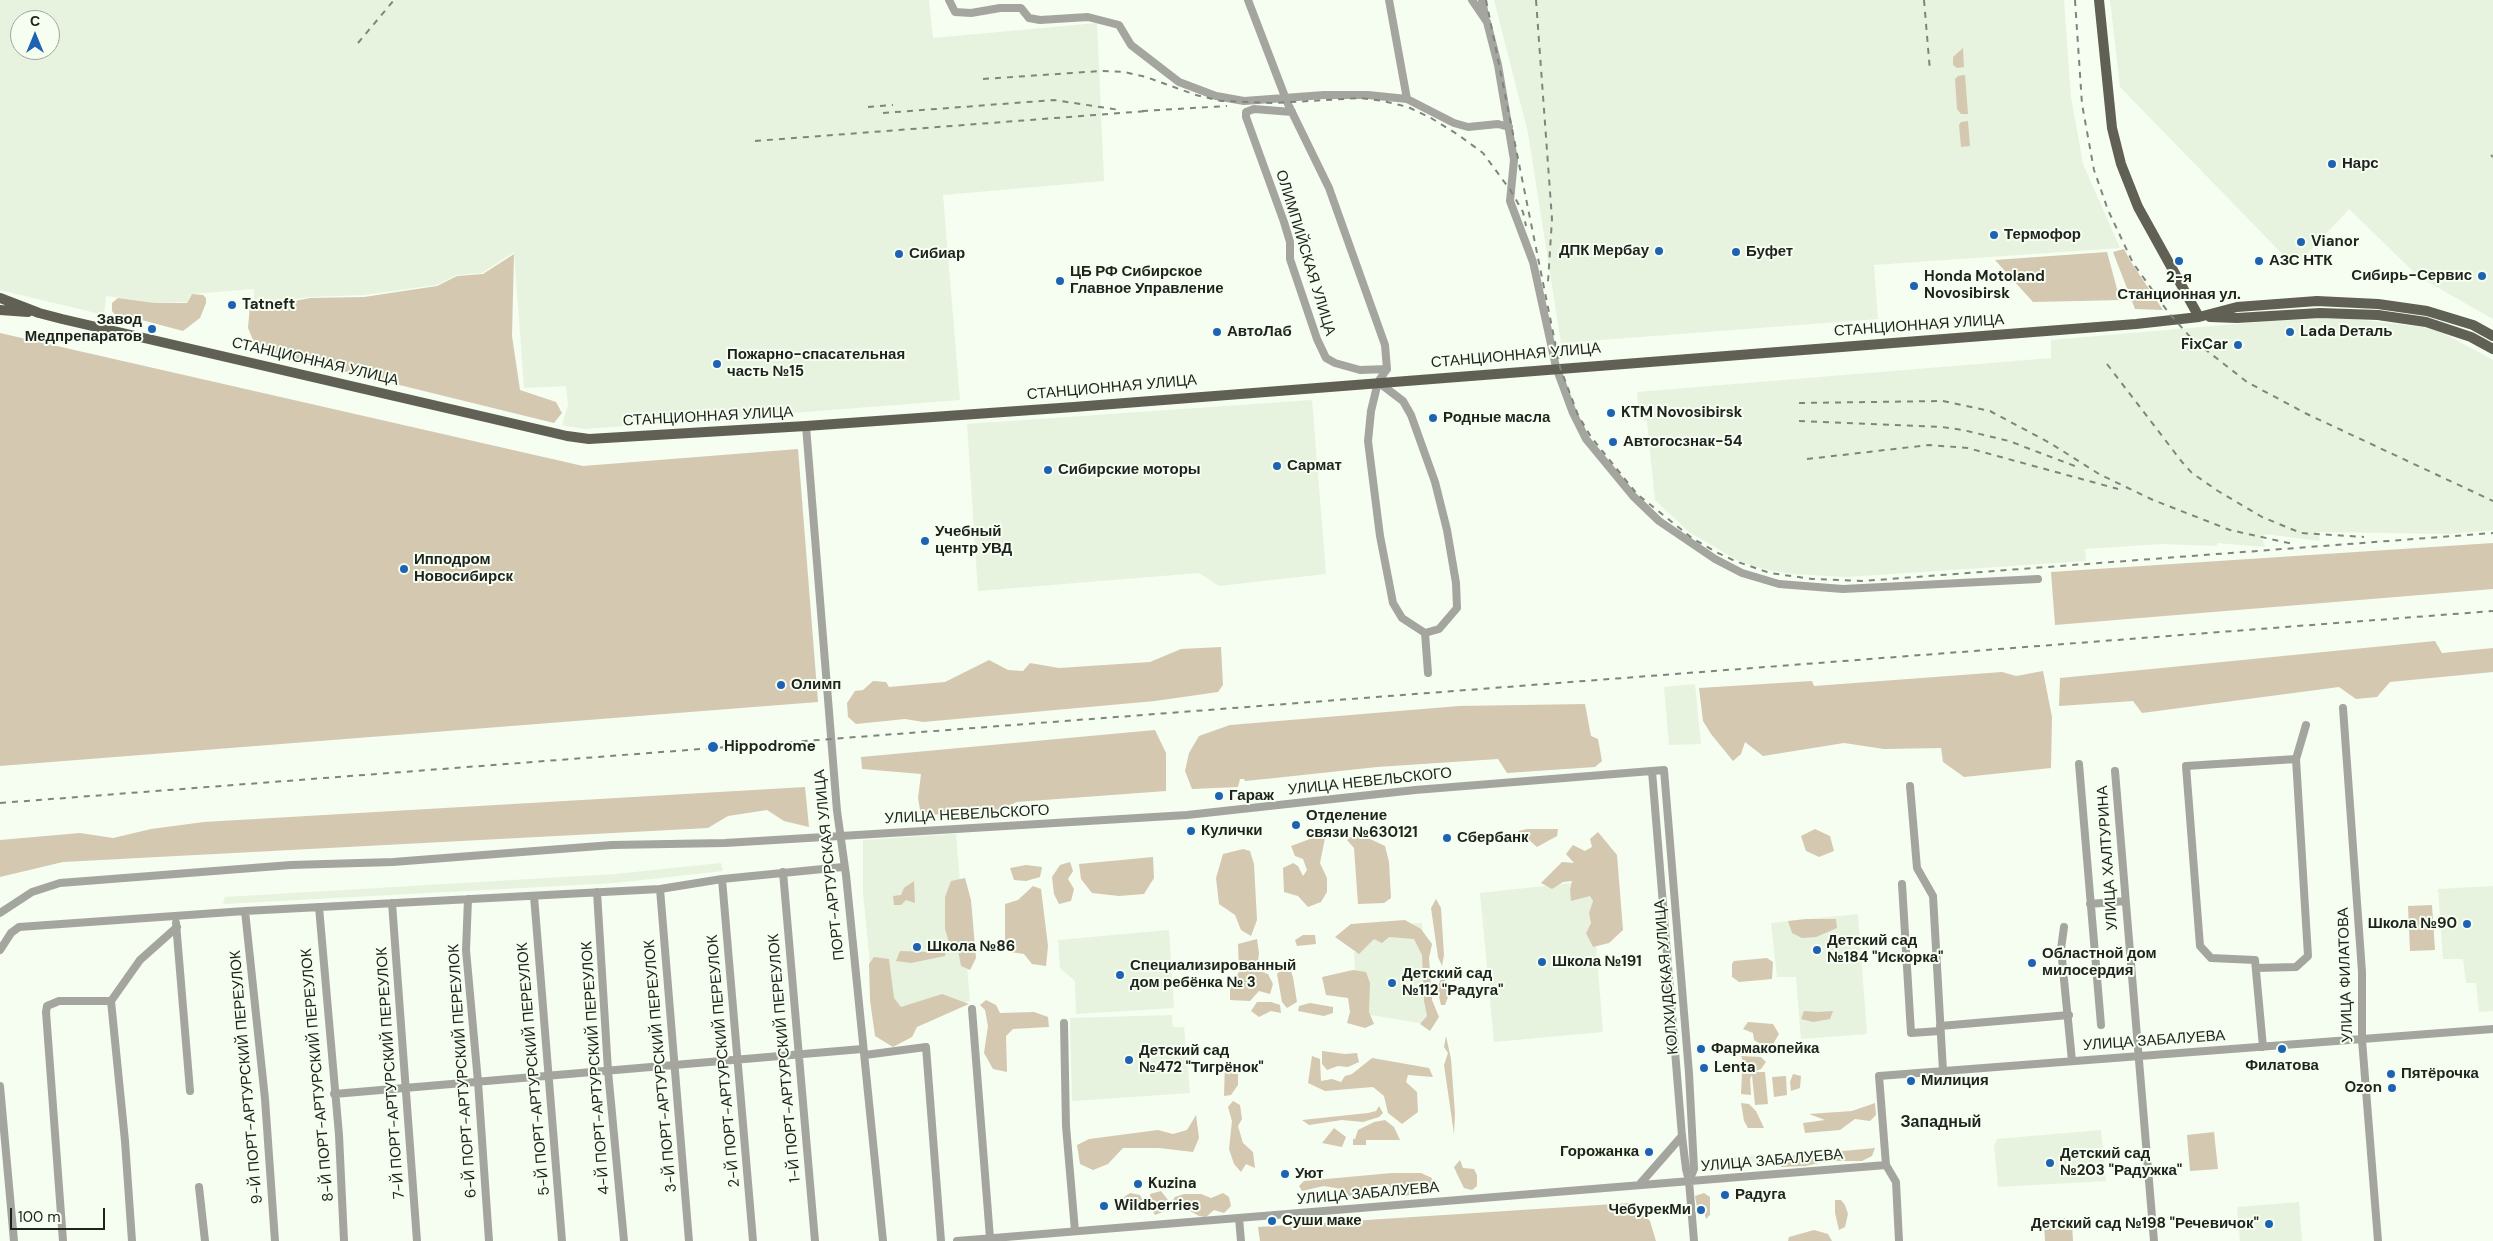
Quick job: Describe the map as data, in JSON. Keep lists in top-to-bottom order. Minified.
{"streets":{"main road":["СТАНЦИОННАЯ УЛИЦА"],"street":["ОЛИМПИЙСКАЯ УЛИЦА","УЛИЦА НЕВЕЛЬСКОГО","УЛИЦА ХАЛТУРИНА","ПОРТ-АРТУРСКАЯ УЛИЦА","УЛИЦА ФИЛАТОВА","КОЛХИДСКАЯ УЛИЦА","УЛИЦА ЗАБАЛУЕВА","1-Й ПОРТ-АРТУРСКИЙ ПЕРЕУЛОК","2-Й ПОРТ-АРТУРСКИЙ ПЕРЕУЛОК","3-Й ПОРТ-АРТУРСКИЙ ПЕРЕУЛОК","4-Й ПОРТ-АРТУРСКИЙ ПЕРЕУЛОК","5-Й ПОРТ-АРТУРСКИЙ ПЕРЕУЛОК","6-Й ПОРТ-АРТУРСКИЙ ПЕРЕУЛОК","7-Й ПОРТ-АРТУРСКИЙ ПЕРЕУЛОК","8-Й ПОРТ-АРТУРСКИЙ ПЕРЕУЛОК","9-Й ПОРТ-АРТУРСКИЙ ПЕРЕУЛОК"]},"crossings":[["СТАНЦИОННАЯ УЛИЦА","ПОРТ-АРТУРСКАЯ УЛИЦА"],["УЛИЦА НЕВЕЛЬСКОГО","ПОРТ-АРТУРСКАЯ УЛИЦА"],["УЛИЦА НЕВЕЛЬСКОГО","КОЛХИДСКАЯ УЛИЦА"],["УЛИЦА ХАЛТУРИНА","УЛИЦА ЗАБАЛУЕВА"],["УЛИЦА ФИЛАТОВА","УЛИЦА ЗАБАЛУЕВА"],["КОЛХИДСКАЯ УЛИЦА","УЛИЦА ЗАБАЛУЕВА"]],"districts":["Западный"],"places":["Нарс","Термофор","Vianor","ДПК Мербау","Буфет","Сибиар","2-я Станционная ул.","АЗС НТК","Сибирь-Сервис","ЦБ РФ Сибирское Главное Управление","Honda Motoland Novosibirsk","Tatneft","Завод Медпрепаратов","АвтоЛаб","Lada Dеталь","FixCar","Пожарно-спасательная часть №15","KTM Novosibirsk","Родные масла","Автогосзнак-54","Сармат","Сибирские моторы","Учебный центр УВД","Ипподром Новосибирск","Олимп","Hippodrome","Гараж","Отделение связи №630121","Кулички","Сбербанк","Школа №90","Школа №86","Детский сад №184 \"Искорка\"","Школа №191","Областной дом милосердия","Специализированный дом ребёнка № 3","Детский сад №112 \"Радуга\"","Фармакопейка","Филатова","Детский сад №472 \"Тигрёнок\"","Lenta","Пятёрочка","Милиция","Ozon","Горожанка","Детский сад №203 \"Радужка\"","Уют","Kuzina","Радуга","Wildberries","ЧебурекМи","Суши маке","Детский сад №198 \"Речевичок\""],"scale_bar":"100 m","north":"top"}
